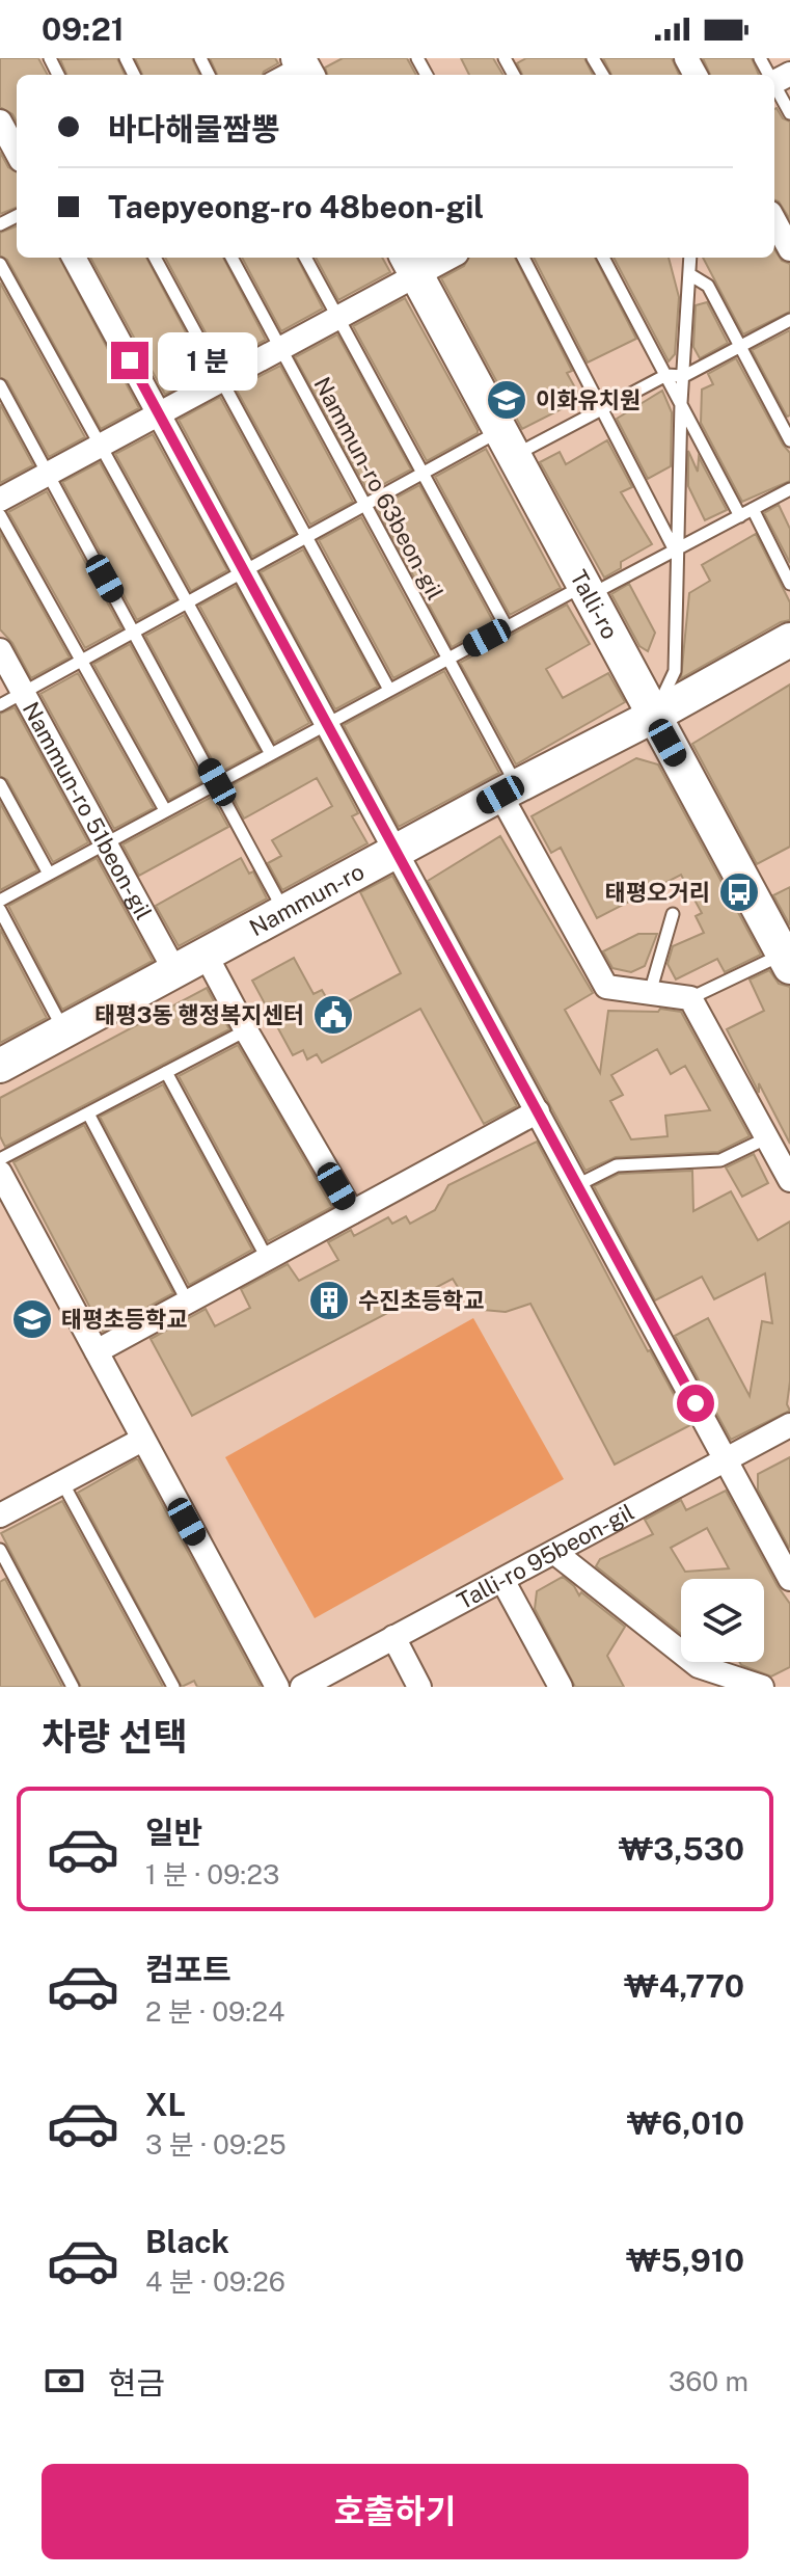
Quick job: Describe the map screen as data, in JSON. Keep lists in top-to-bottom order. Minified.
{"streets":{"main road":["Talli-ro","Nammun-ro"],"street":["Nammun-ro 51beon-gil","Talli-ro 95beon-gil"],"lane":["Nammun-ro 63beon-gil"]},"crossings":[["Nammun-ro 63beon-gil","Nammun-ro"],["Talli-ro","Nammun-ro"],["Nammun-ro 51beon-gil","Nammun-ro"]],"places":{"school or university":["이화유치원","태평초등학교"],"bus stop":["태평오거리"],"public building":["태평3동 행정복지센터"],"building":["수진초등학교"]},"page":{"status":"09:21","banner":["바다해물짬뽕","Taepyeong-ro 48beon-gil"],"bubble":"1 분","heading":"차량 선택","list":[{"name":"일반","note":"1 분 · 09:23","value":"₩3,530"},{"name":"컴포트","note":"2 분 · 09:24","value":"₩4,770"},{"name":"XL","note":"3 분 · 09:25","value":"₩6,010"},{"name":"Black","note":"4 분 · 09:26","value":"₩5,910"}],"pay":["현금","360 m"],"buttons":"호출하기"}}
